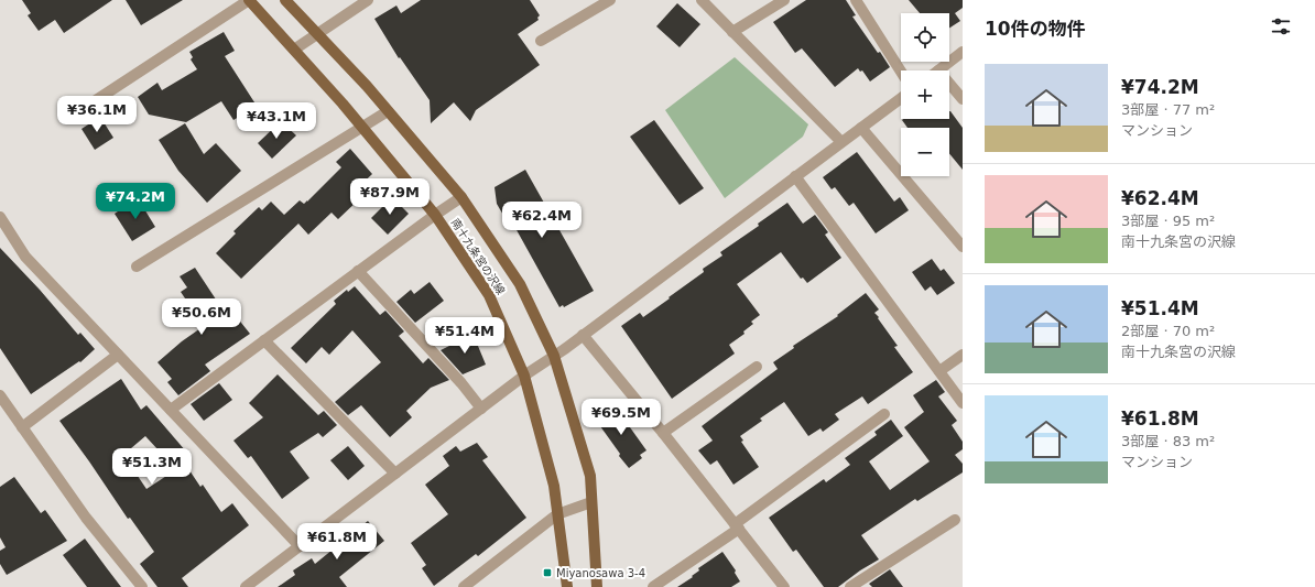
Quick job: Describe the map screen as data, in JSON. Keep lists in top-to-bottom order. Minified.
{"streets":{"main road":["南十九条宮の沢線"]},"places":{"transit":["Miyanosawa 3-4"]},"page":{"heading":"10件の物件","map_buttons":["+","−"],"list":[{"name":"¥74.2M","note":"3部屋 · 77 m² · マンション"},{"name":"¥62.4M","note":"3部屋 · 95 m² · 南十九条宮の沢線"},{"name":"¥51.4M","note":"2部屋 · 70 m² · 南十九条宮の沢線"},{"name":"¥61.8M","note":"3部屋 · 83 m² · マンション"}],"price":["¥36.1M","¥43.1M","¥87.9M","¥74.2M","¥62.4M","¥50.6M","¥51.4M","¥69.5M","¥51.3M","¥61.8M"]}}
